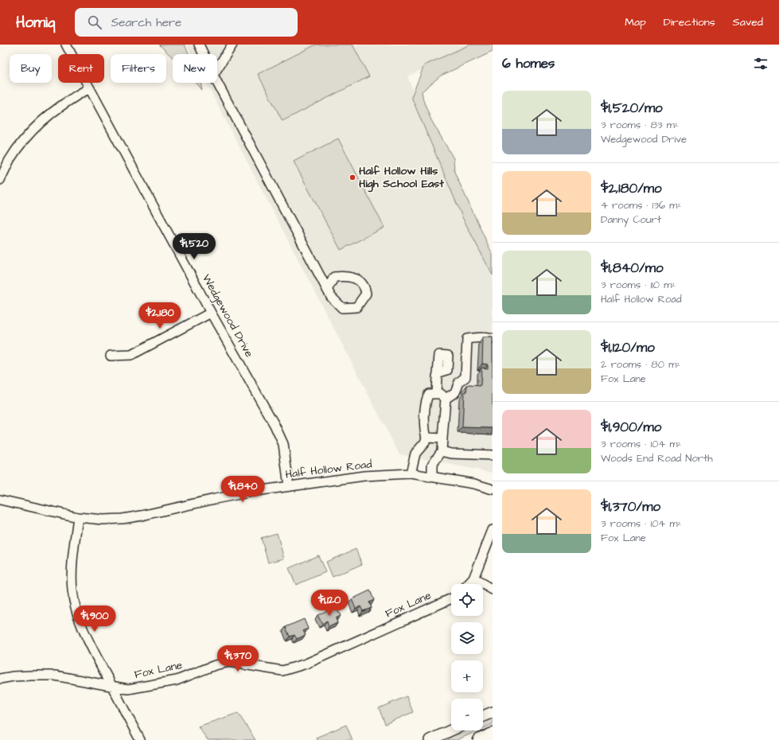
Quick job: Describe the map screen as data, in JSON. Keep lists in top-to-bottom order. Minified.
{"streets":{"street":["Wedgewood Drive","Half Hollow Road","Fox Lane"]},"crossings":[["Wedgewood Drive","Half Hollow Road"]],"places":["Half Hollow Hills High School East"],"page":{"header":"Homiq","search":"Search here","nav":["Map","Directions","Saved"],"heading":"6 homes","chip":["Buy","Rent","Filters","New"],"list":[{"name":"$1,520/mo","note":"3 rooms · 83 m² · Wedgewood Drive"},{"name":"$2,180/mo","note":"4 rooms · 136 m² · Danny Court"},{"name":"$1,840/mo","note":"3 rooms · 110 m² · Half Hollow Road"},{"name":"$1,120/mo","note":"2 rooms · 80 m² · Fox Lane"},{"name":"$1,900/mo","note":"3 rooms · 104 m² · Woods End Road North"},{"name":"$1,370/mo","note":"3 rooms · 104 m² · Fox Lane"}],"price":["$1,520","$2,180","$1,840","$1,120","$1,900","$1,370"],"map_buttons":["+","−"]}}
